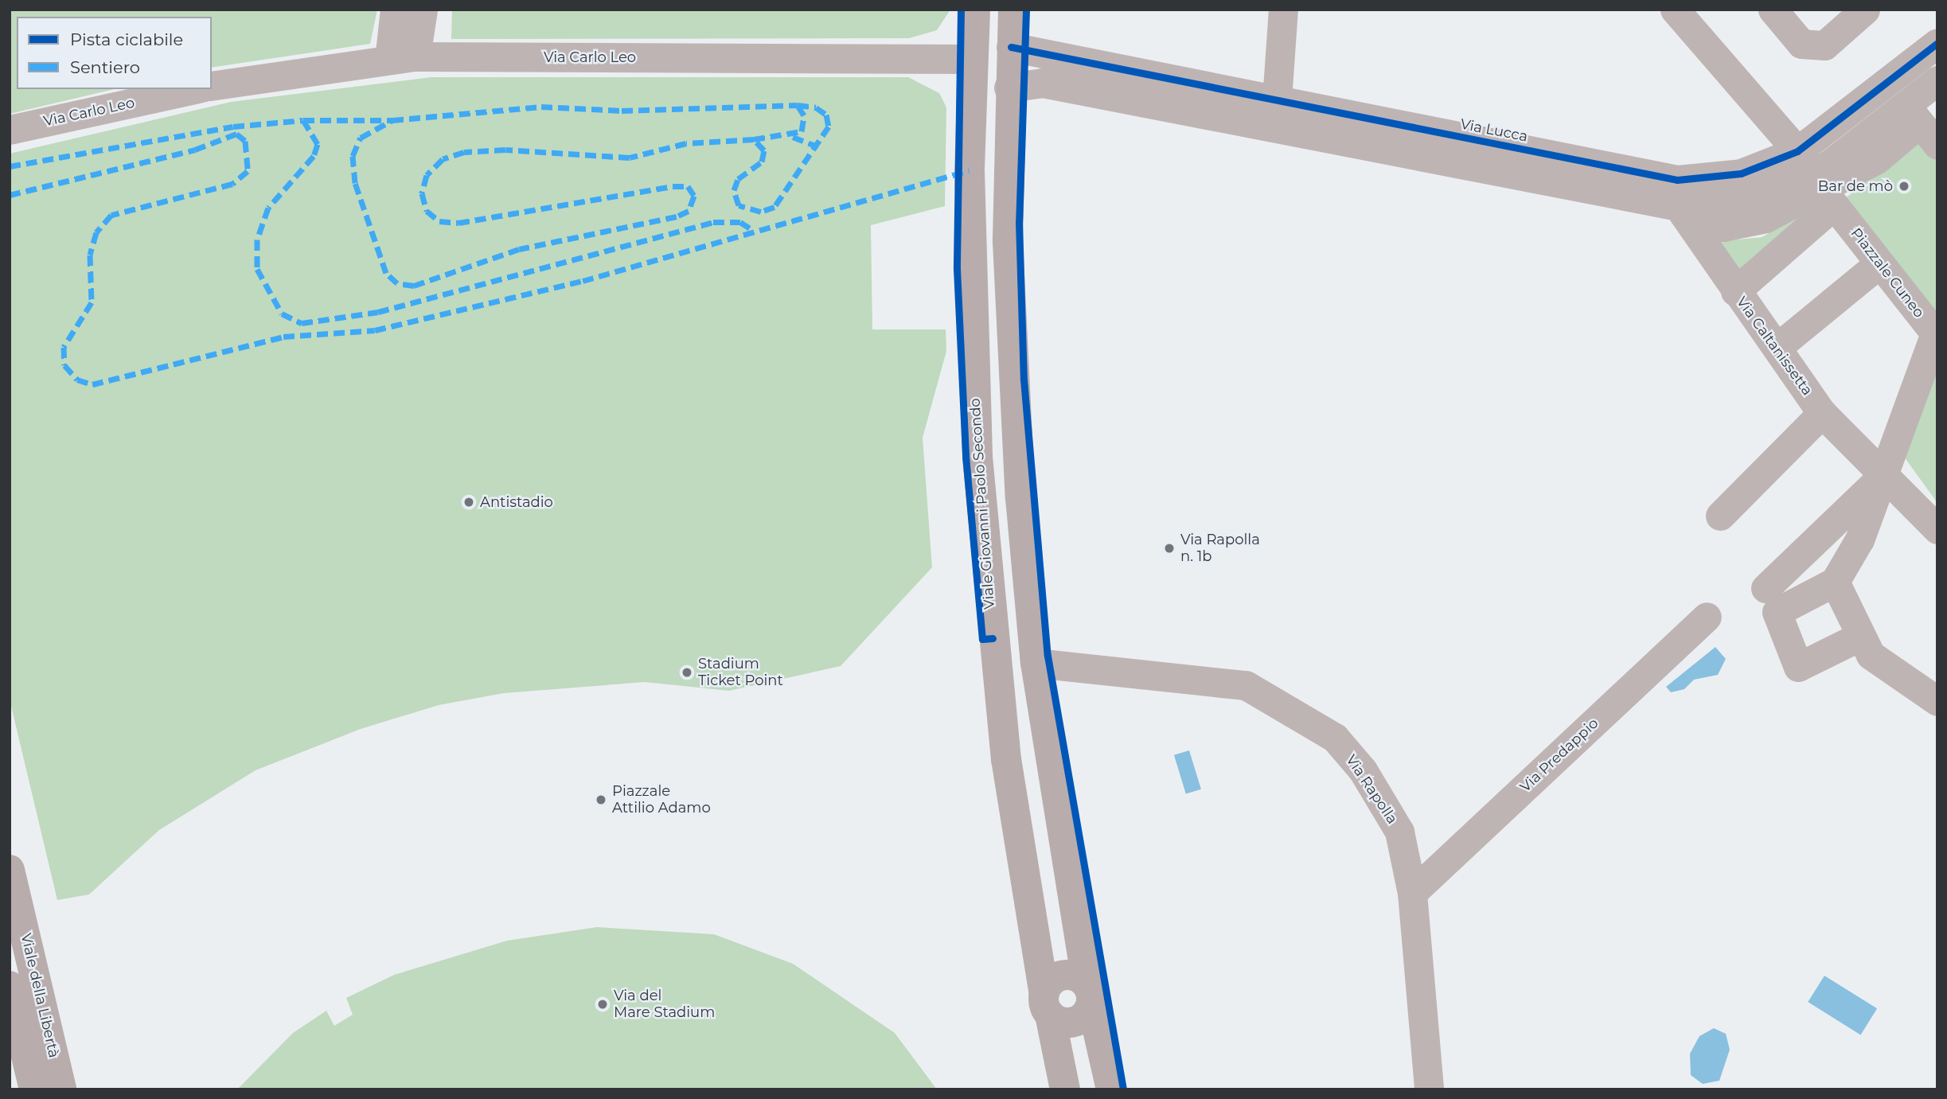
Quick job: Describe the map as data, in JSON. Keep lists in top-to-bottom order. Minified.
{"streets":{"main road":["Viale Giovanni Paolo Secondo","Viale della Libertà"],"street":["Via Carlo Leo","Via Lucca","Piazzale Cuneo","Via Caltanissetta","Via Predappio","Via Rapolla"]},"crossings":[["Via Carlo Leo","Viale Giovanni Paolo Secondo"],["Via Lucca","Piazzale Cuneo"],["Via Lucca","Via Caltanissetta"],["Piazzale Cuneo","Via Caltanissetta"],["Via Predappio","Via Rapolla"]],"places":["Bar de mò","Antistadio","Via Rapolla n. 1b","Stadium Ticket Point","Piazzale Attilio Adamo","Via del Mare Stadium"],"legend":["Pista ciclabile","Sentiero"]}
